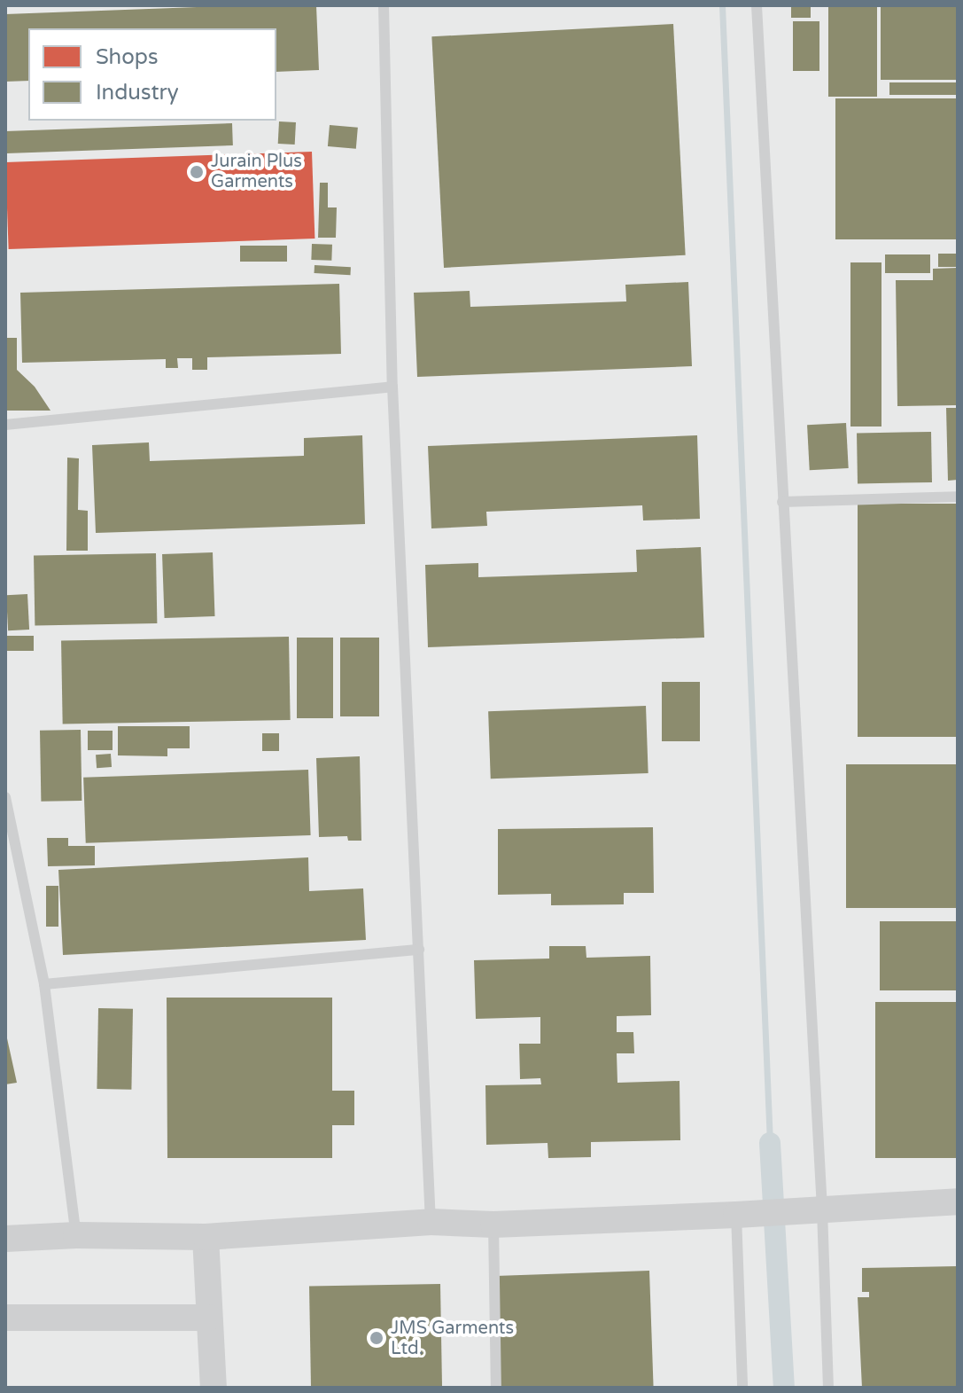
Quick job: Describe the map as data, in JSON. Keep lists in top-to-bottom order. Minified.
{"places":["Jurain Plus Garments","JMS Garments Ltd."],"legend":["Shops","Industry"]}
